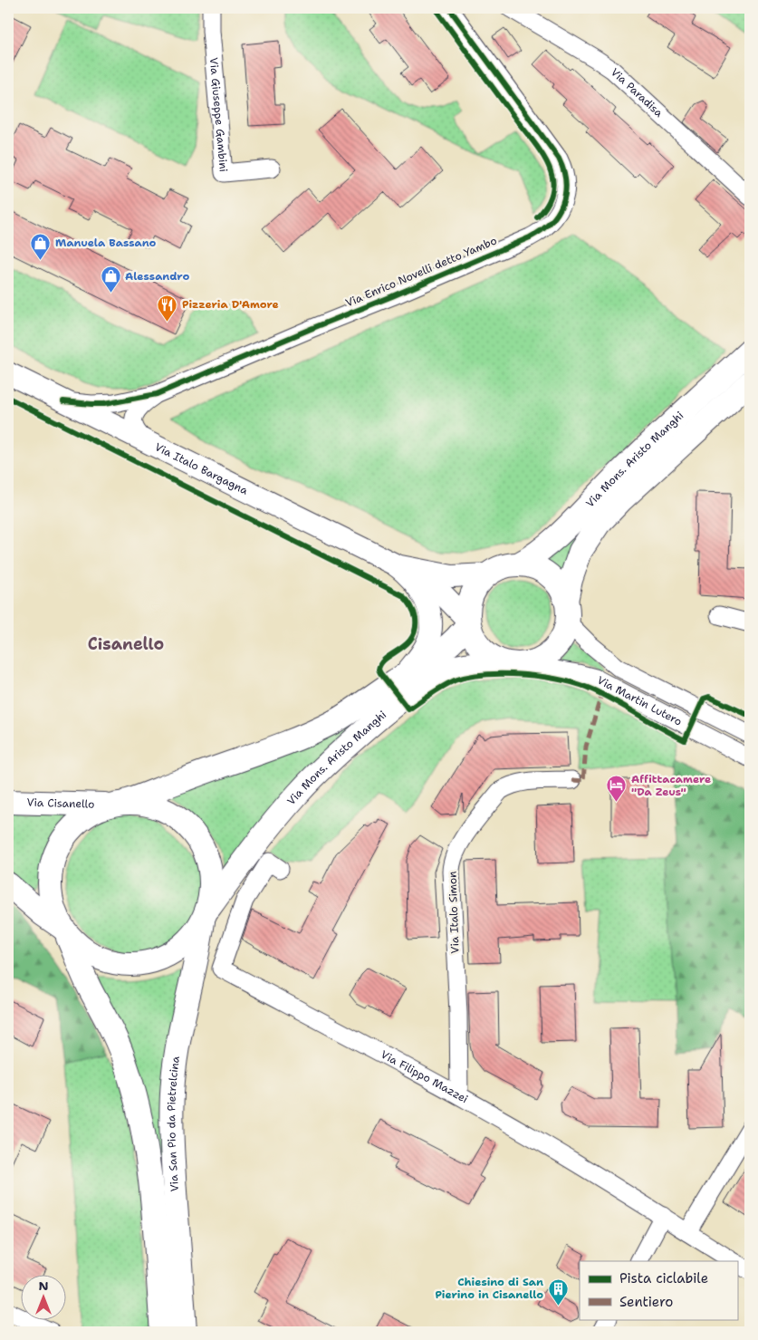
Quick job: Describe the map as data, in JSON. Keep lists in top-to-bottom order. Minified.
{"streets":{"main road":["Via Mons. Aristo Manghi","Via Cisanello","Via San Pio da Pietrelcina"],"street":["Via Paradisa","Via Giuseppe Gambini","Via Enrico Novelli detto Yambo","Via Italo Bargagna","Via Martin Lutero","Via Italo Simon","Via Filippo Mazzei"]},"crossings":[["Via Enrico Novelli detto Yambo","Via Italo Bargagna"],["Via Mons. Aristo Manghi","Via Italo Bargagna"],["Via Mons. Aristo Manghi","Via Martin Lutero"],["Via Mons. Aristo Manghi","Via Cisanello"],["Via Mons. Aristo Manghi","Via San Pio da Pietrelcina"],["Via Italo Bargagna","Via Martin Lutero"],["Via Cisanello","Via San Pio da Pietrelcina"],["Via Italo Simon","Via Filippo Mazzei"]],"districts":["Cisanello"],"places":{"shop":["Manuela Bassano","Alessandro"],"restaurant":["Pizzeria D'Amore"],"hotel":["Affittacamere \"Da Zeus\""],"building":["Chiesino di San Pierino in Cisanello"]},"legend":["Pista ciclabile","Sentiero"],"north":"top"}
